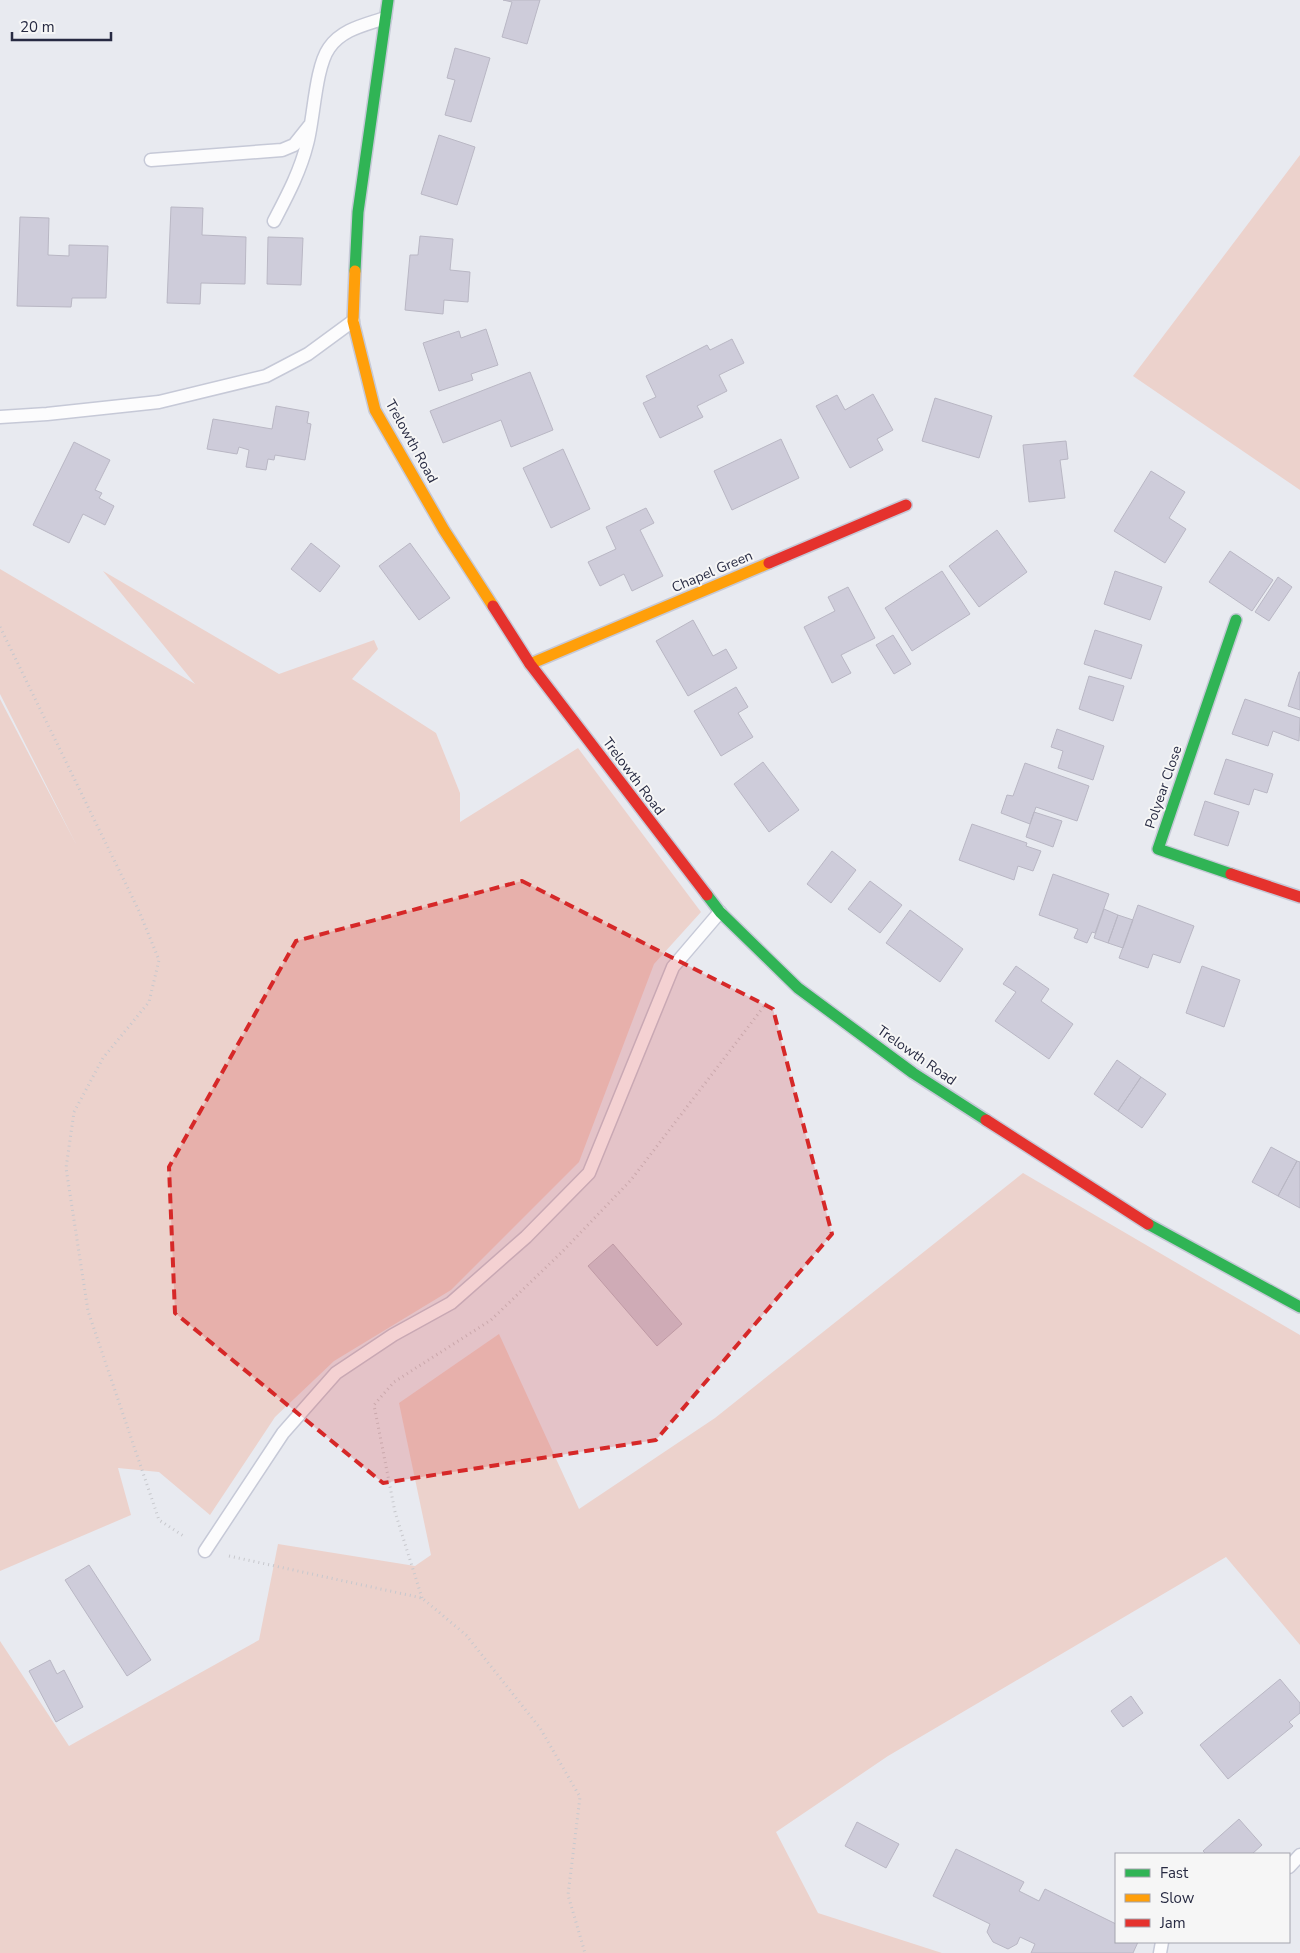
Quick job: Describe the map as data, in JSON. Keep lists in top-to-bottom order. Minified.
{"streets":{"street":["Trelowth Road","Chapel Green","Polyear Close"]},"crossings":[["Trelowth Road","Chapel Green"]],"legend":["Fast","Slow","Jam"],"scale_bar":"20 m"}
